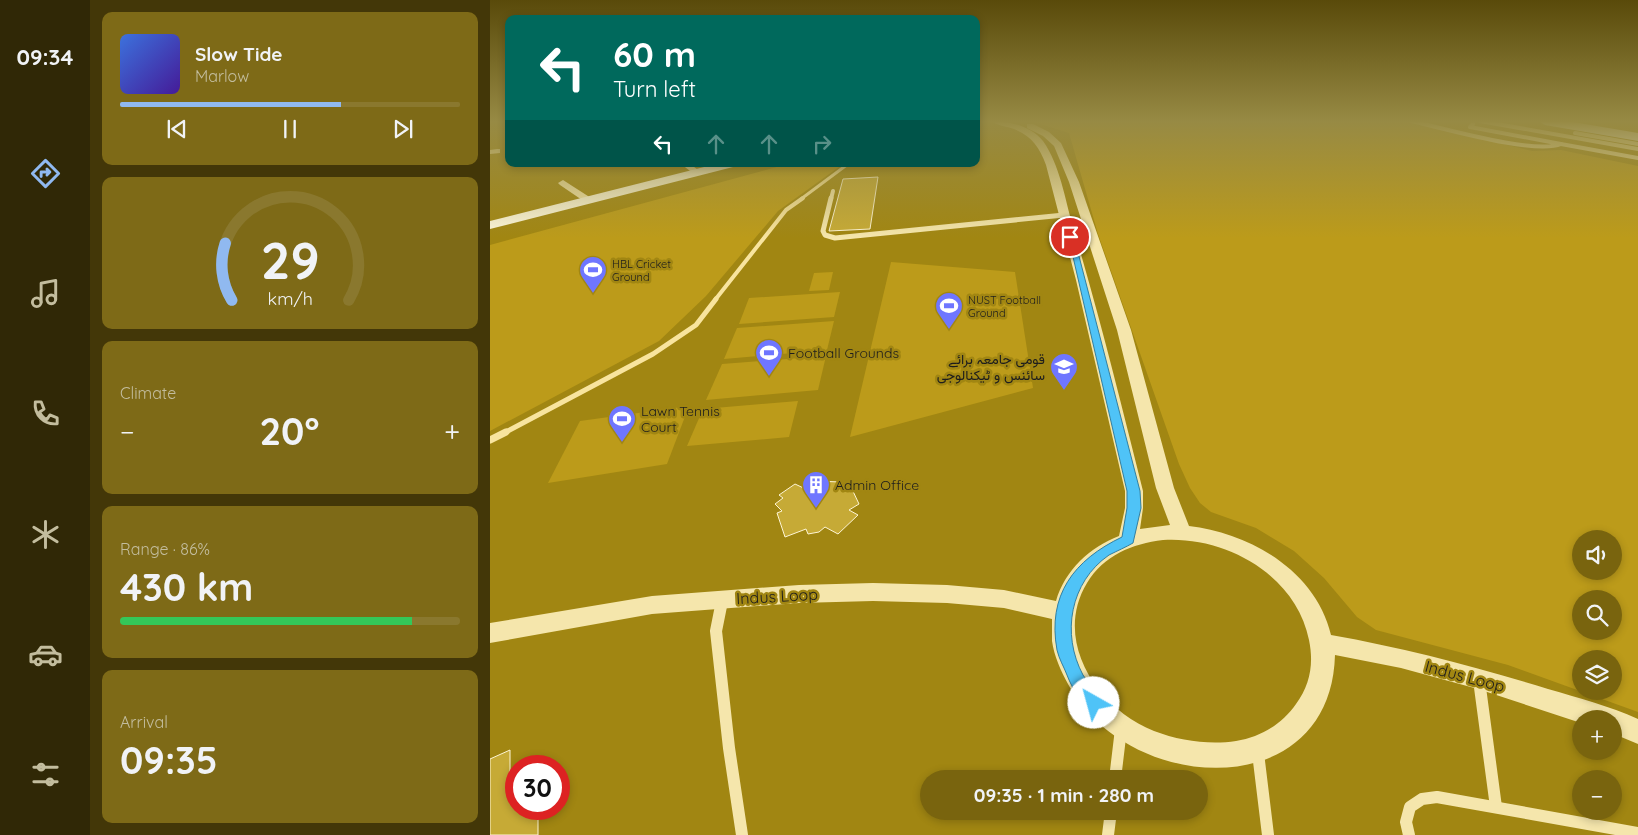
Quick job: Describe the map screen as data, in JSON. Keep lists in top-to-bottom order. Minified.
{"streets":{"street":["Indus Loop"]},"places":{"sports":["HBL Cricket Ground","NUST Football Ground","Football Grounds","Lawn Tennis Court"],"school or university":["قومی جامعہ برائے سائنس و ٹیکنالوجی"],"building":["Admin Office"]},"page":{"tabs":"09:34","turn":["60 m","Turn left"],"song":["Slow Tide","Marlow"],"tile":["Climate",["Range · 86%","430 km"],["Arrival","09:35"]],"heat":["−","20°","+"],"map_buttons":["+","−"],"limit":"30","trip":"09:35 · 1 min · 280 m","gauge":["29","km/h"]}}
